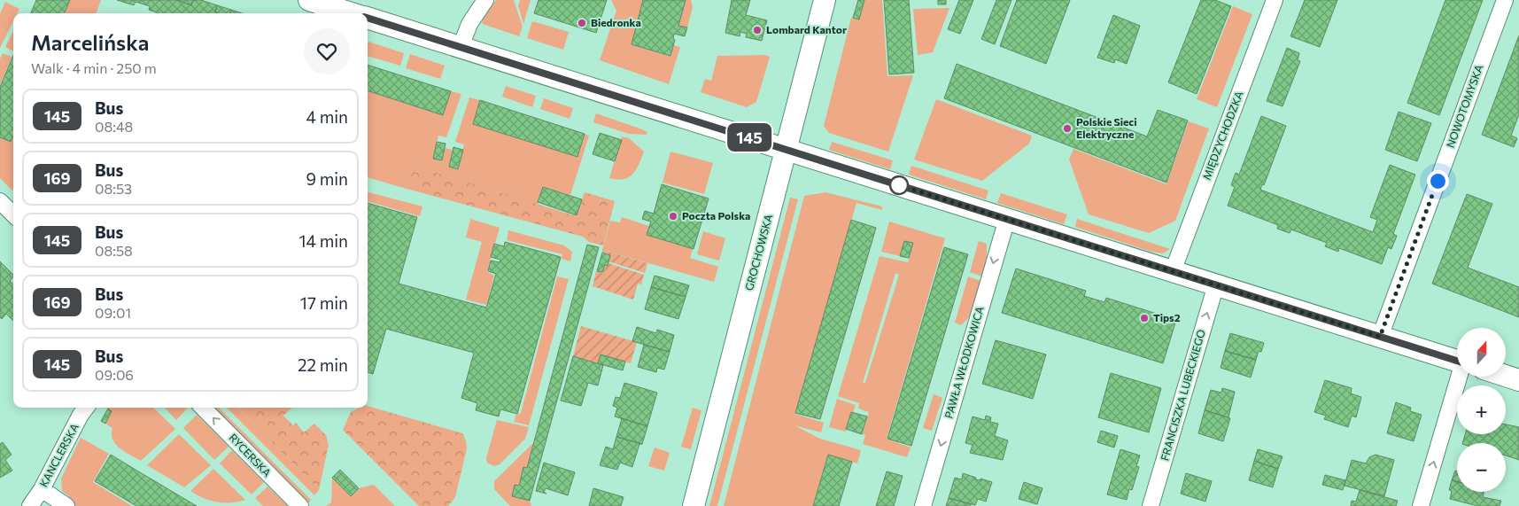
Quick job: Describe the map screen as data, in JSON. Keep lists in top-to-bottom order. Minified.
{"streets":{"street":["NOWOTOMYSKA","MIĘDZYCHODZKA","GROCHOWSKA","PAWŁA WŁODKOWICA","FRANCISZKA LUBECKIEGO","KANCLERSKA","RYCERSKA"]},"one_way":["PAWŁA WŁODKOWICA","FRANCISZKA LUBECKIEGO","RYCERSKA"],"places":["Biedronka","Lombard Kantor","Polskie Sieci Elektryczne","Poczta Polska","Tips2"],"lines":["bus line 145"],"north":"top","page":{"on_map":"145","heading":["Marcelińska","Walk · 4 min · 250 m"],"list":[{"mark":"145","name":"Bus","note":"08:48","value":"4 min"},{"mark":"169","name":"Bus","note":"08:53","value":"9 min"},{"mark":"145","name":"Bus","note":"08:58","value":"14 min"},{"mark":"169","name":"Bus","note":"09:01","value":"17 min"},{"mark":"145","name":"Bus","note":"09:06","value":"22 min"}],"map_buttons":["+","−"]}}
